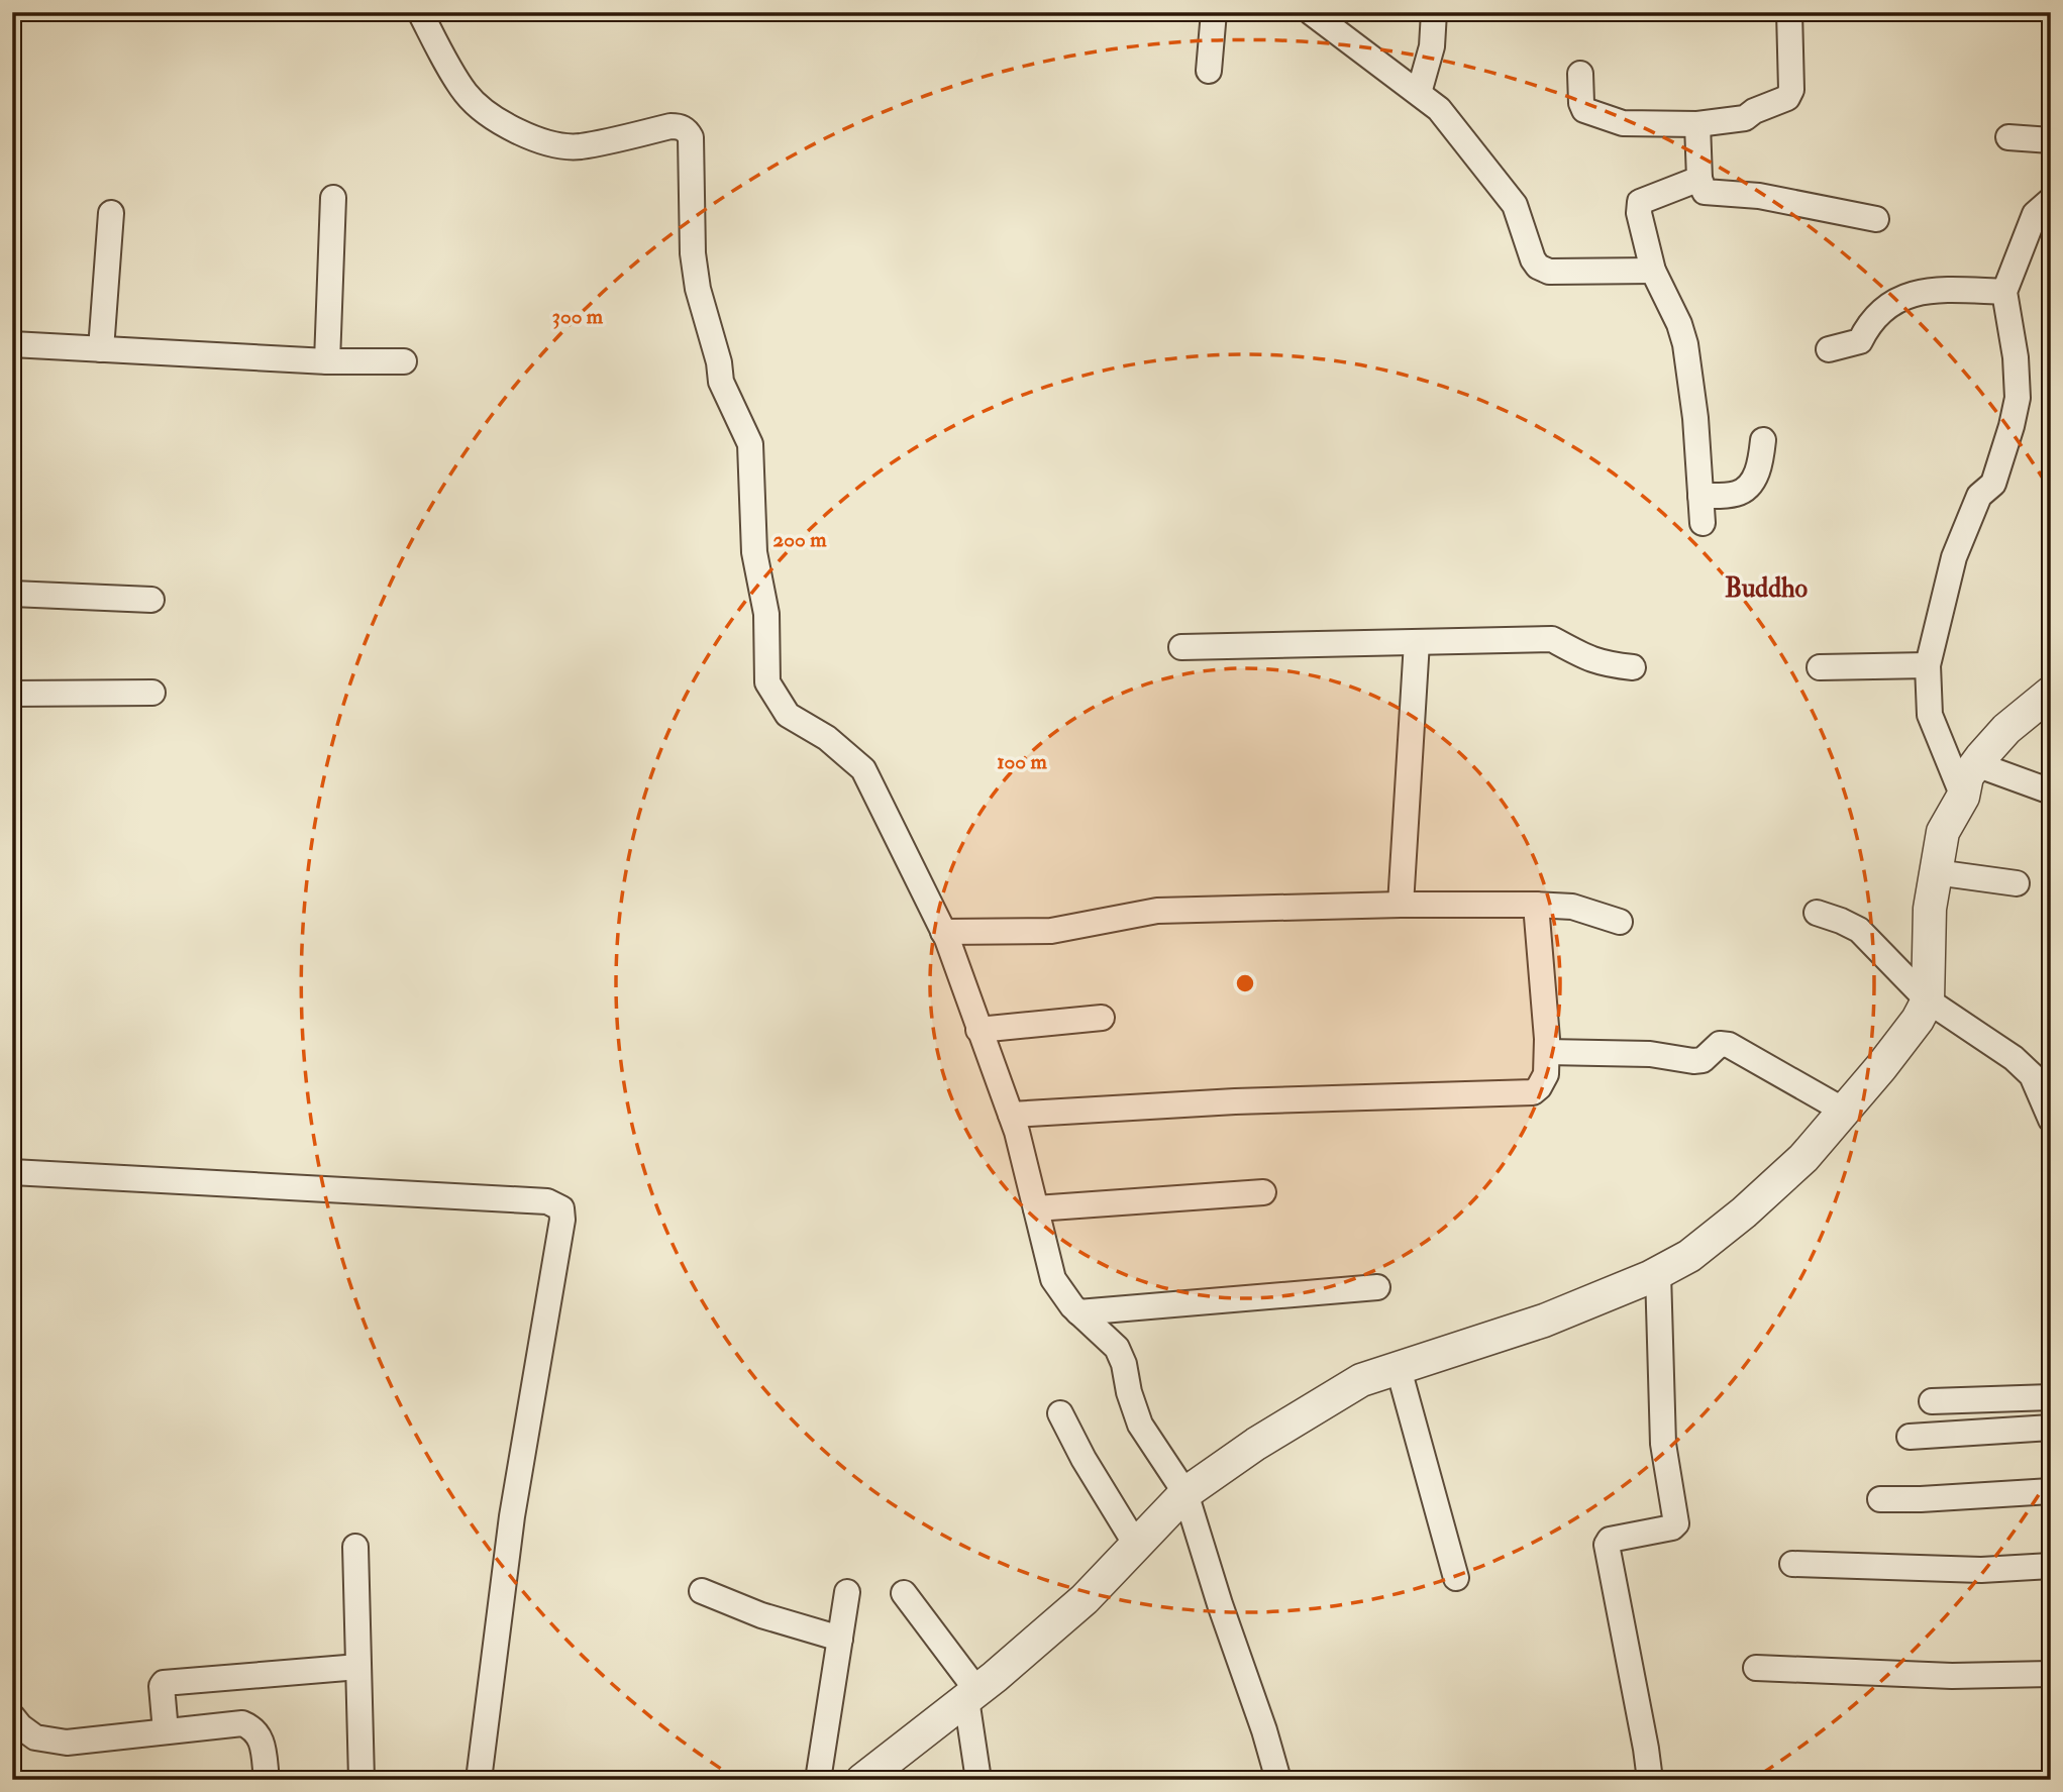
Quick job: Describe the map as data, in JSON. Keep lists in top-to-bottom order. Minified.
{"districts":["Buddho"],"rings":["300 m","200 m","100 m"]}
